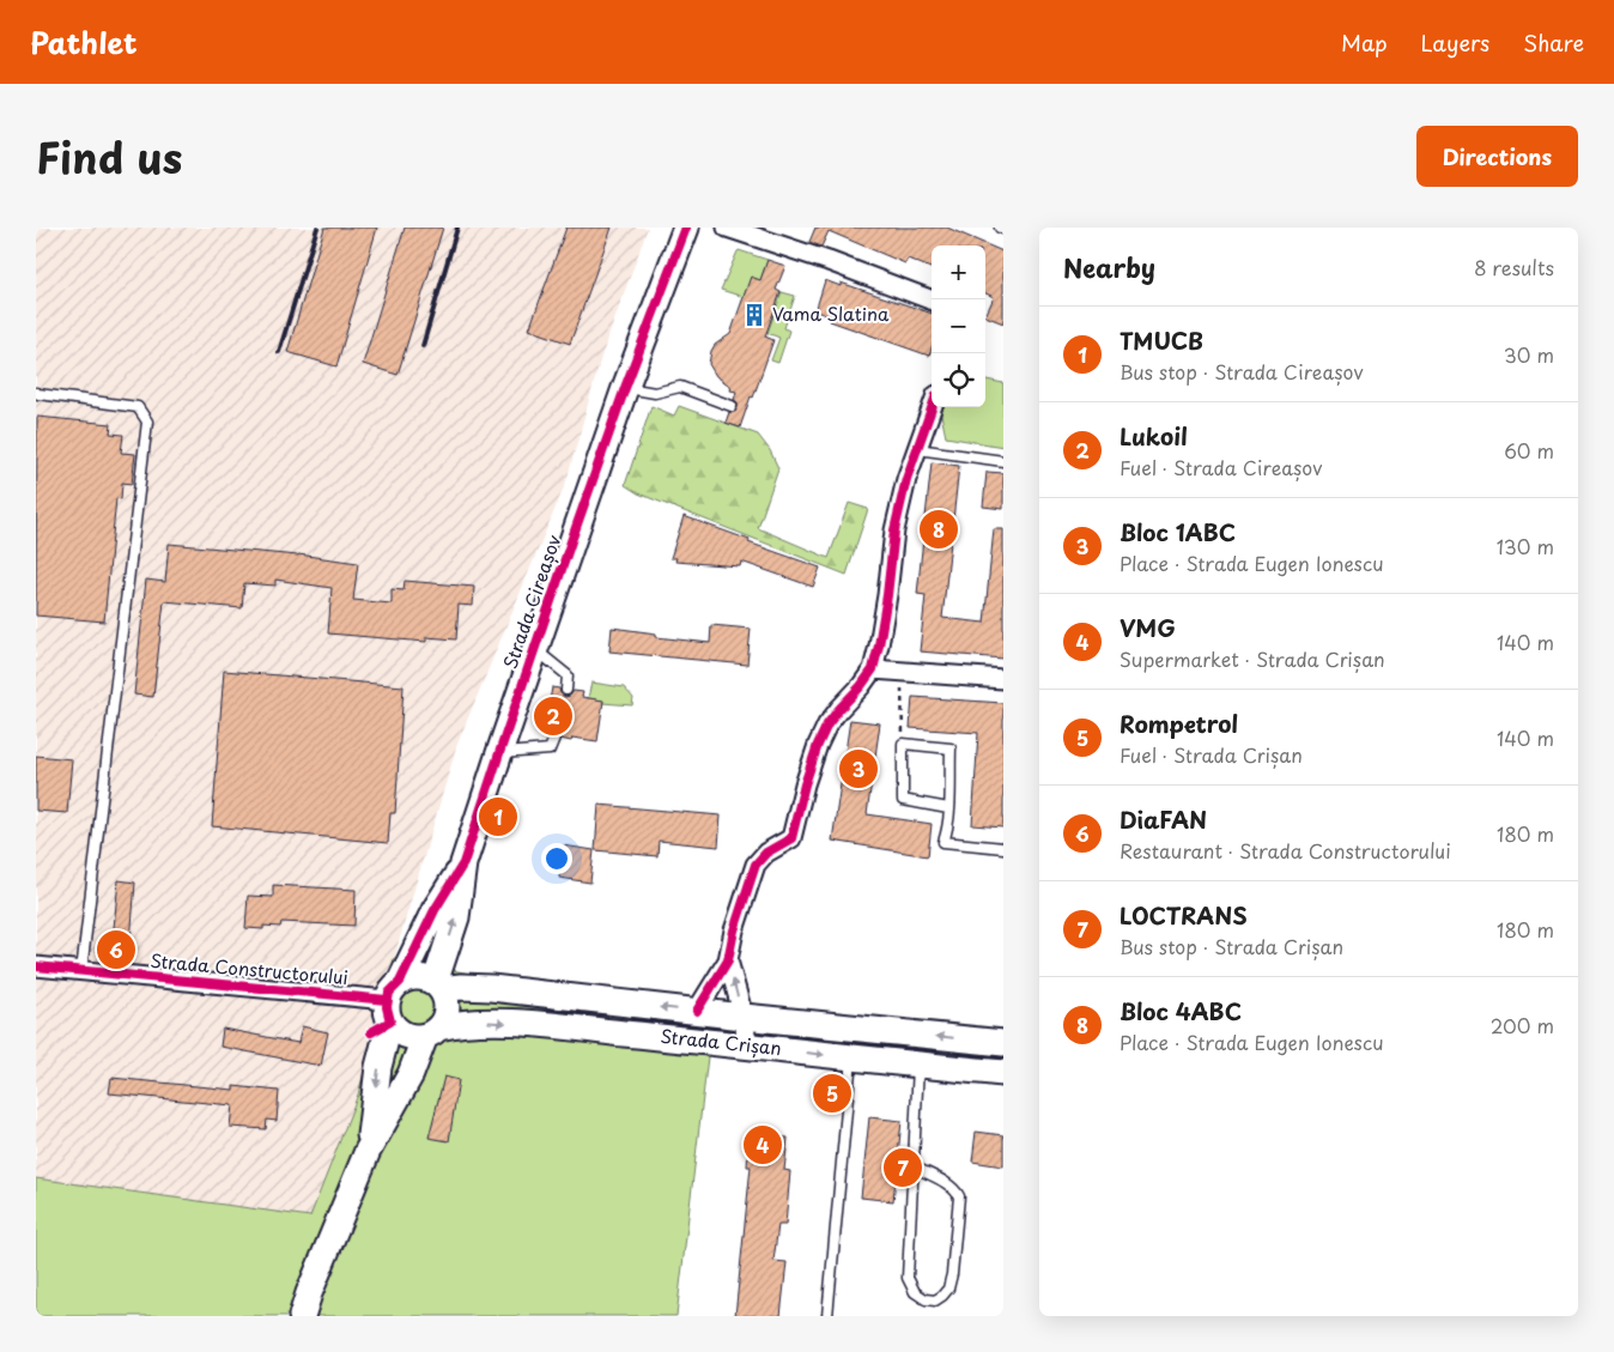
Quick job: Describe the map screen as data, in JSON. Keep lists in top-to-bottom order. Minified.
{"streets":{"main road":["Strada Cireașov","Strada Crișan"],"street":["Strada Constructorului"]},"crossings":[["Strada Cireașov","Strada Constructorului"],["Strada Cireașov","Strada Crișan"],["Strada Constructorului","Strada Crișan"]],"places":{"building":["Vama Slatina"]},"page":{"header":"Pathlet","nav":["Map","Layers","Share"],"title":"Find us","buttons":"Directions","heading":["Nearby","8 results"],"map_buttons":["+","−"],"list":[{"mark":"1","name":"TMUCB","note":"Bus stop · Strada Cireașov","value":"30 m"},{"mark":"2","name":"Lukoil","note":"Fuel · Strada Cireașov","value":"60 m"},{"mark":"3","name":"Bloc 1ABC","note":"Place · Strada Eugen Ionescu","value":"130 m"},{"mark":"4","name":"VMG","note":"Supermarket · Strada Crișan","value":"140 m"},{"mark":"5","name":"Rompetrol","note":"Fuel · Strada Crișan","value":"140 m"},{"mark":"6","name":"DiaFAN","note":"Restaurant · Strada Constructorului","value":"180 m"},{"mark":"7","name":"LOCTRANS","note":"Bus stop · Strada Crișan","value":"180 m"},{"mark":"8","name":"Bloc 4ABC","note":"Place · Strada Eugen Ionescu","value":"200 m"}],"pins":["8","2","3","1","6","5","4","7"]}}
